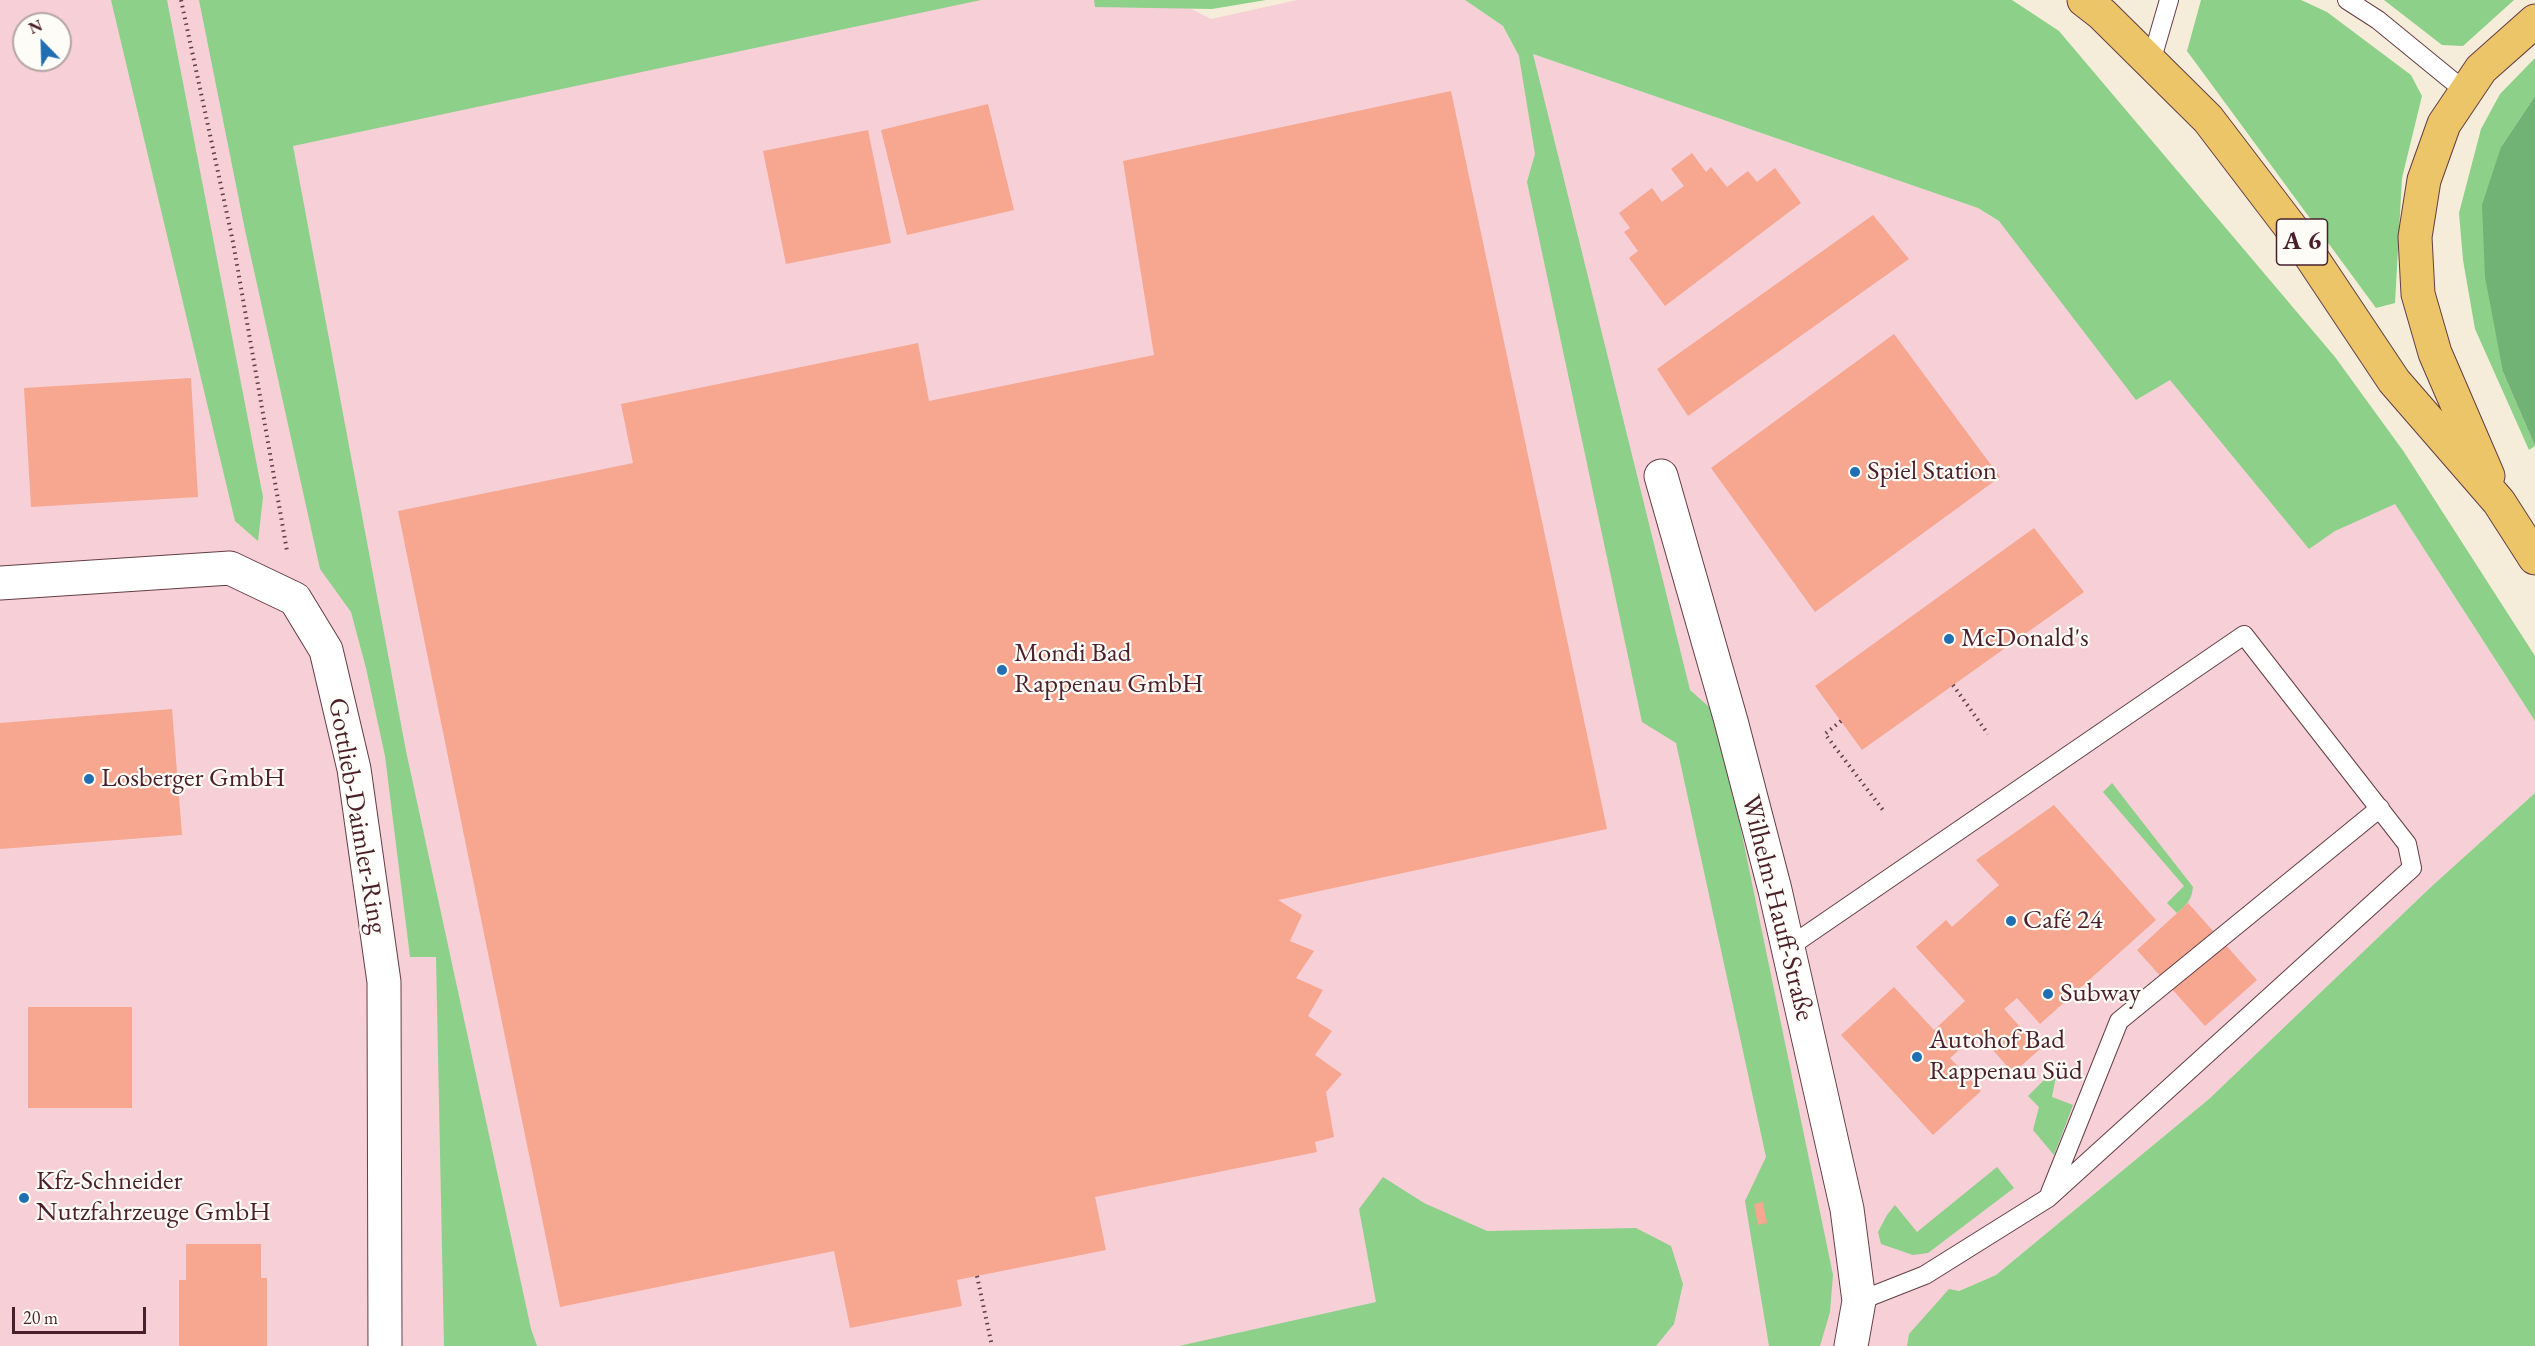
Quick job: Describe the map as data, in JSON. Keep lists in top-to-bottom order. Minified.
{"streets":{"highway":["A 6"],"street":["Gottlieb-Daimler-Ring","Wilhelm-Hauff-Straße"]},"places":["Spiel Station","McDonald's","Mondi Bad Rappenau GmbH","Losberger GmbH","Café 24","Subway","Autohof Bad Rappenau Süd","Kfz-Schneider Nutzfahrzeuge GmbH"],"scale_bar":"20 m","north":"top left"}
